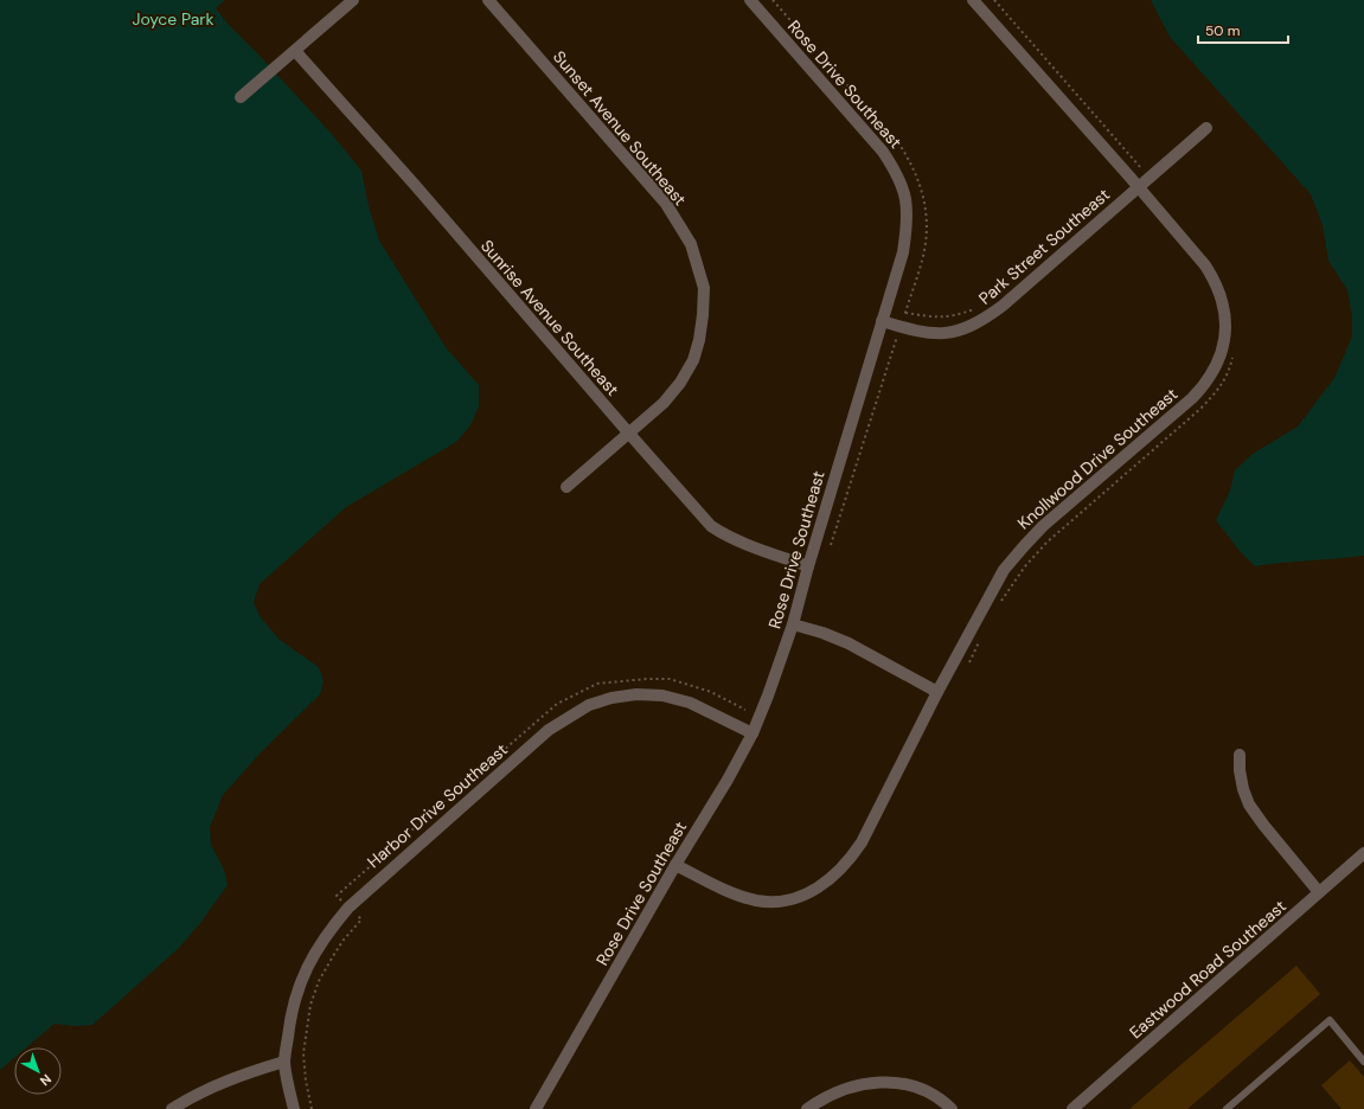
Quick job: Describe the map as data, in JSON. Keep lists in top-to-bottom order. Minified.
{"streets":{"street":["Rose Drive Southeast","Sunset Avenue Southeast","Park Street Southeast","Sunrise Avenue Southeast","Knollwood Drive Southeast","Harbor Drive Southeast","Eastwood Road Southeast"]},"crossings":[["Rose Drive Southeast","Park Street Southeast"],["Rose Drive Southeast","Sunrise Avenue Southeast"],["Rose Drive Southeast","Knollwood Drive Southeast"],["Rose Drive Southeast","Harbor Drive Southeast"],["Sunset Avenue Southeast","Sunrise Avenue Southeast"],["Park Street Southeast","Knollwood Drive Southeast"]],"parks":["Joyce Park"],"scale_bar":"50 m","north":"bottom right"}
